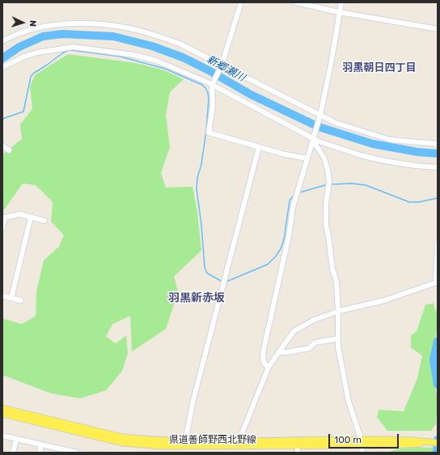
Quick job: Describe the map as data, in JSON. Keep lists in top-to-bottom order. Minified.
{"streets":{"main road":["県道善師野西北野線"]},"districts":["羽黒朝日四丁目","羽黒新赤坂"],"water":["新郷瀬川"],"scale_bar":"100 m","north":"right"}
